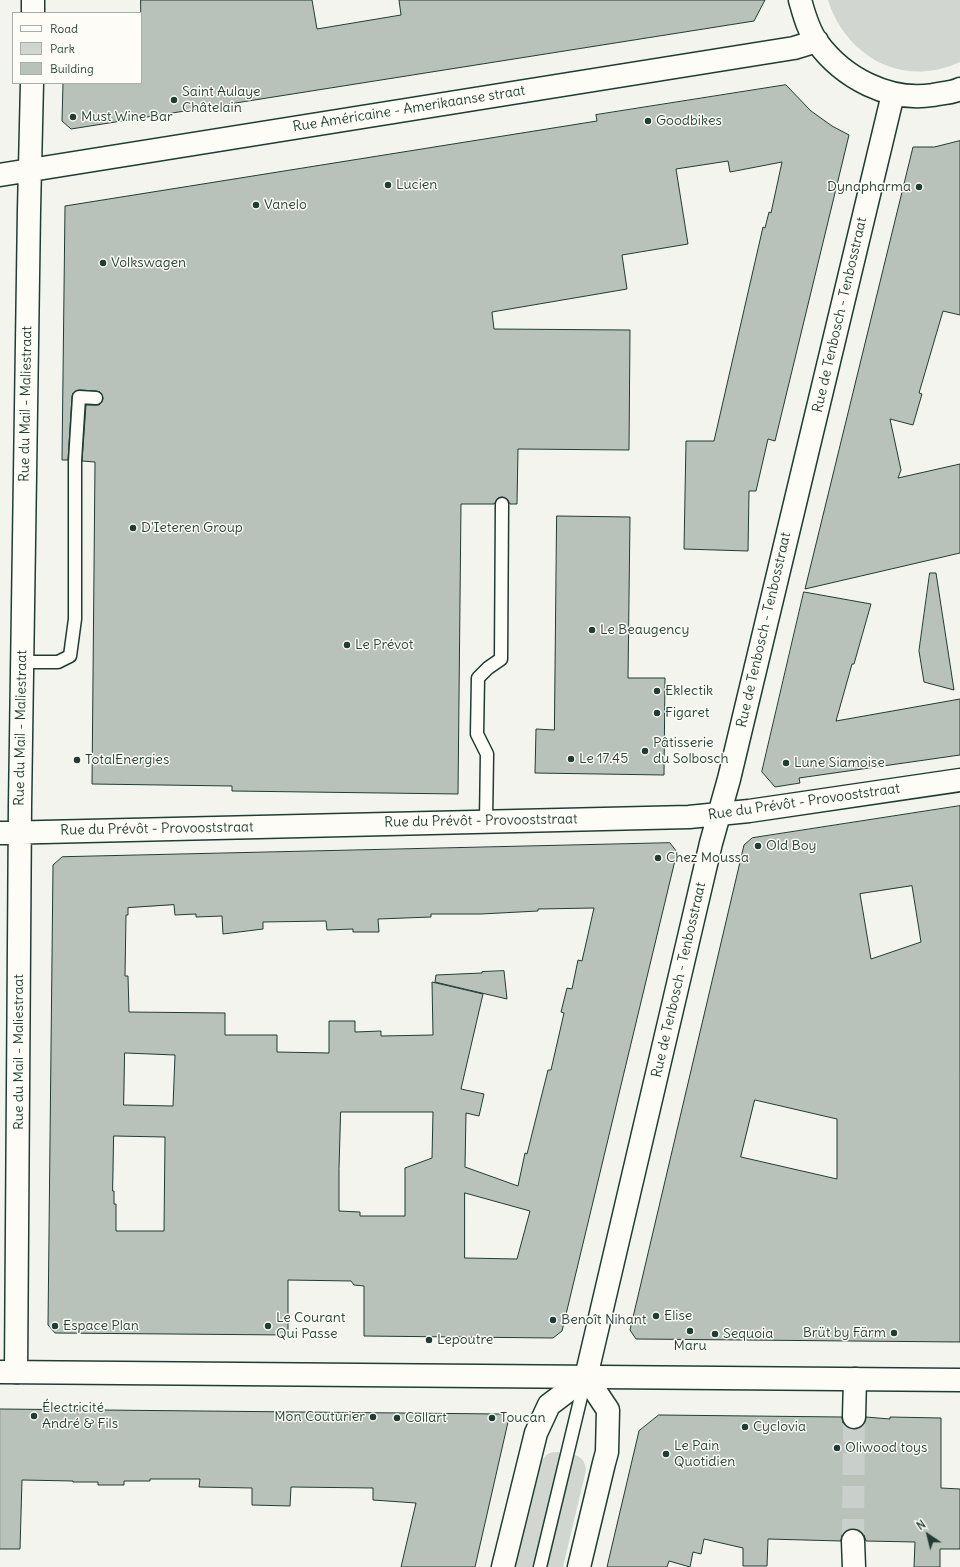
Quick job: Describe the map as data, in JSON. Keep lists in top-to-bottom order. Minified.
{"streets":{"street":["Rue Américaine - Amerikaanse straat","Rue de Tenbosch - Tenbosstraat","Rue du Mail - Maliestraat","Rue du Prévôt - Provooststraat"]},"crossings":[["Rue Américaine - Amerikaanse straat","Rue du Mail - Maliestraat"],["Rue de Tenbosch - Tenbosstraat","Rue du Prévôt - Provooststraat"],["Rue du Mail - Maliestraat","Rue du Prévôt - Provooststraat"]],"places":["Saint Aulaye Châtelain","Must Wine Bar","Goodbikes","Lucien","Dynapharma","Vanelo","Volkswagen","D'Ieteren Group","Le Beaugency","Le Prévot","Eklectik","Figaret","Pâtisserie du Solbosch","Le 17.45","TotalEnergies","Lune Siamoise","Old Boy","Chez Moussa","Elise","Benoît Nihant","Espace Plan","Le Courant Qui Passe","Maru","Brüt by Färm","Sequoia","Lepoutre","Électricité André & Fils","Mon Couturier","Collart","Toucan","Cyclovia","Oliwood toys","Le Pain Quotidien"],"legend":["Road","Park","Building"],"north":"top left"}
